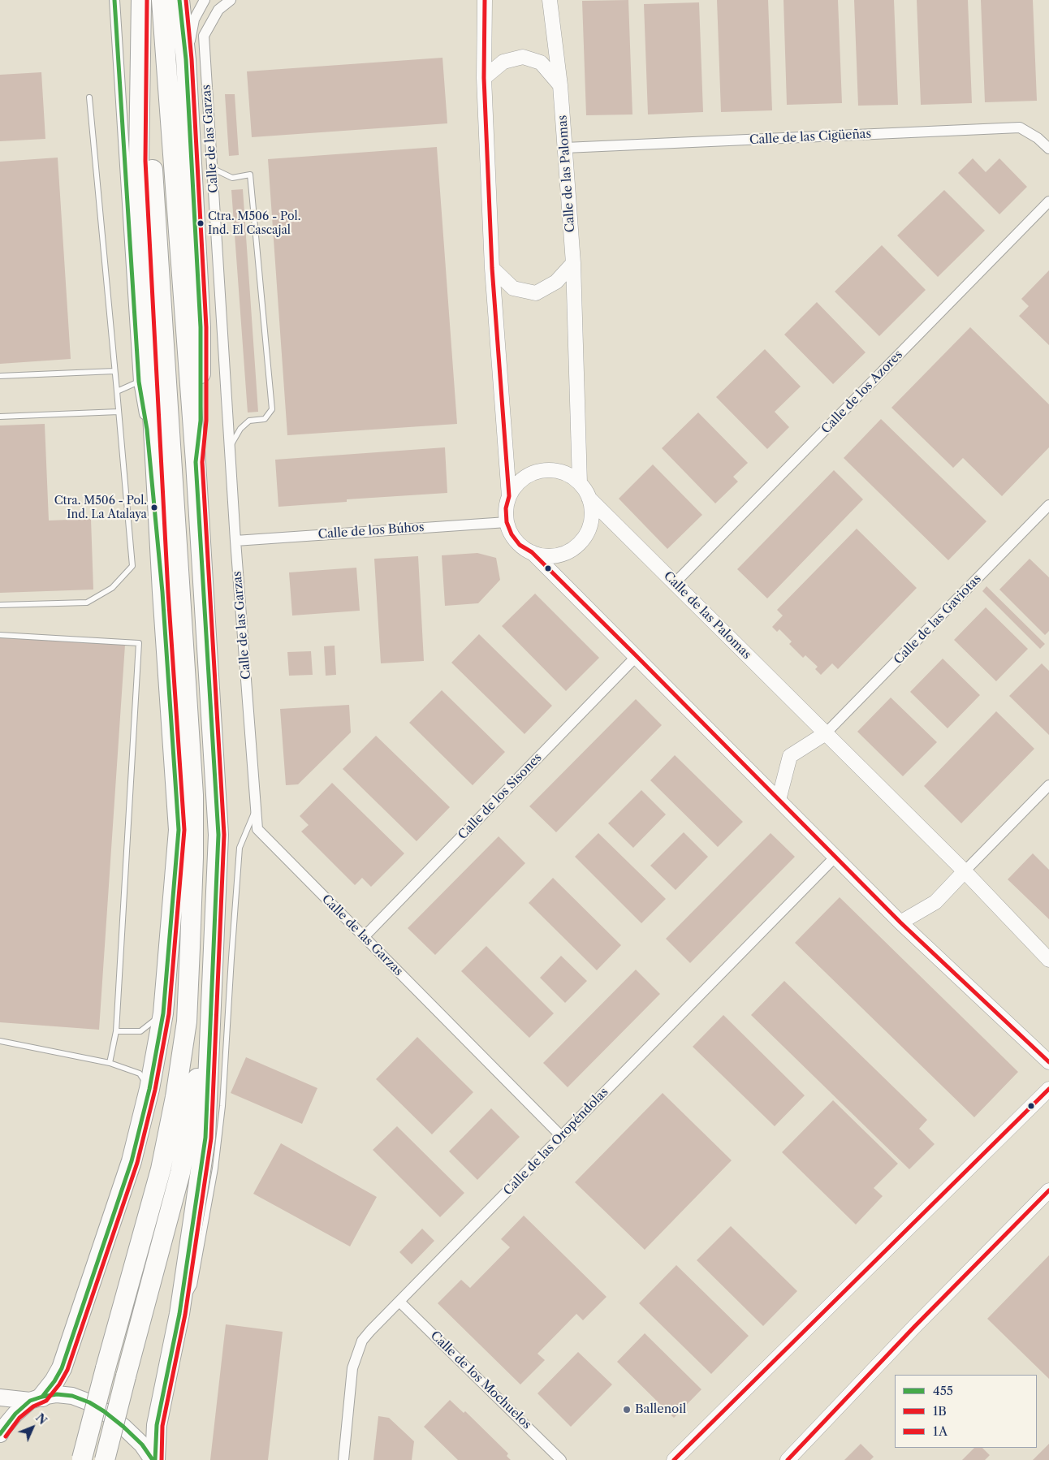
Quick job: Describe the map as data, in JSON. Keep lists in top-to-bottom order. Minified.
{"streets":{"street":["Calle de las Cigüeñas","Calle de las Garzas","Calle de las Palomas","Calle de los Azores","Calle de los Búhos","Calle de las Gaviotas","Calle de los Sisones","Calle de las Oropéndolas","Calle de los Mochuelos"]},"crossings":[["Calle de las Cigüeñas","Calle de las Palomas"],["Calle de las Garzas","Calle de los Búhos"],["Calle de las Garzas","Calle de los Sisones"],["Calle de las Garzas","Calle de las Oropéndolas"],["Calle de las Palomas","Calle de los Azores"],["Calle de las Palomas","Calle de los Búhos"],["Calle de las Palomas","Calle de las Gaviotas"],["Calle de las Oropéndolas","Calle de los Mochuelos"]],"places":["Ctra. M506 - Pol. Ind. El Cascajal","Ctra. M506 - Pol. Ind. La Atalaya","Ballenoil"],"lines":["transit line 455","transit line 1B","transit line 1A"],"legend":["455","1B","1A"],"north":"top right"}
